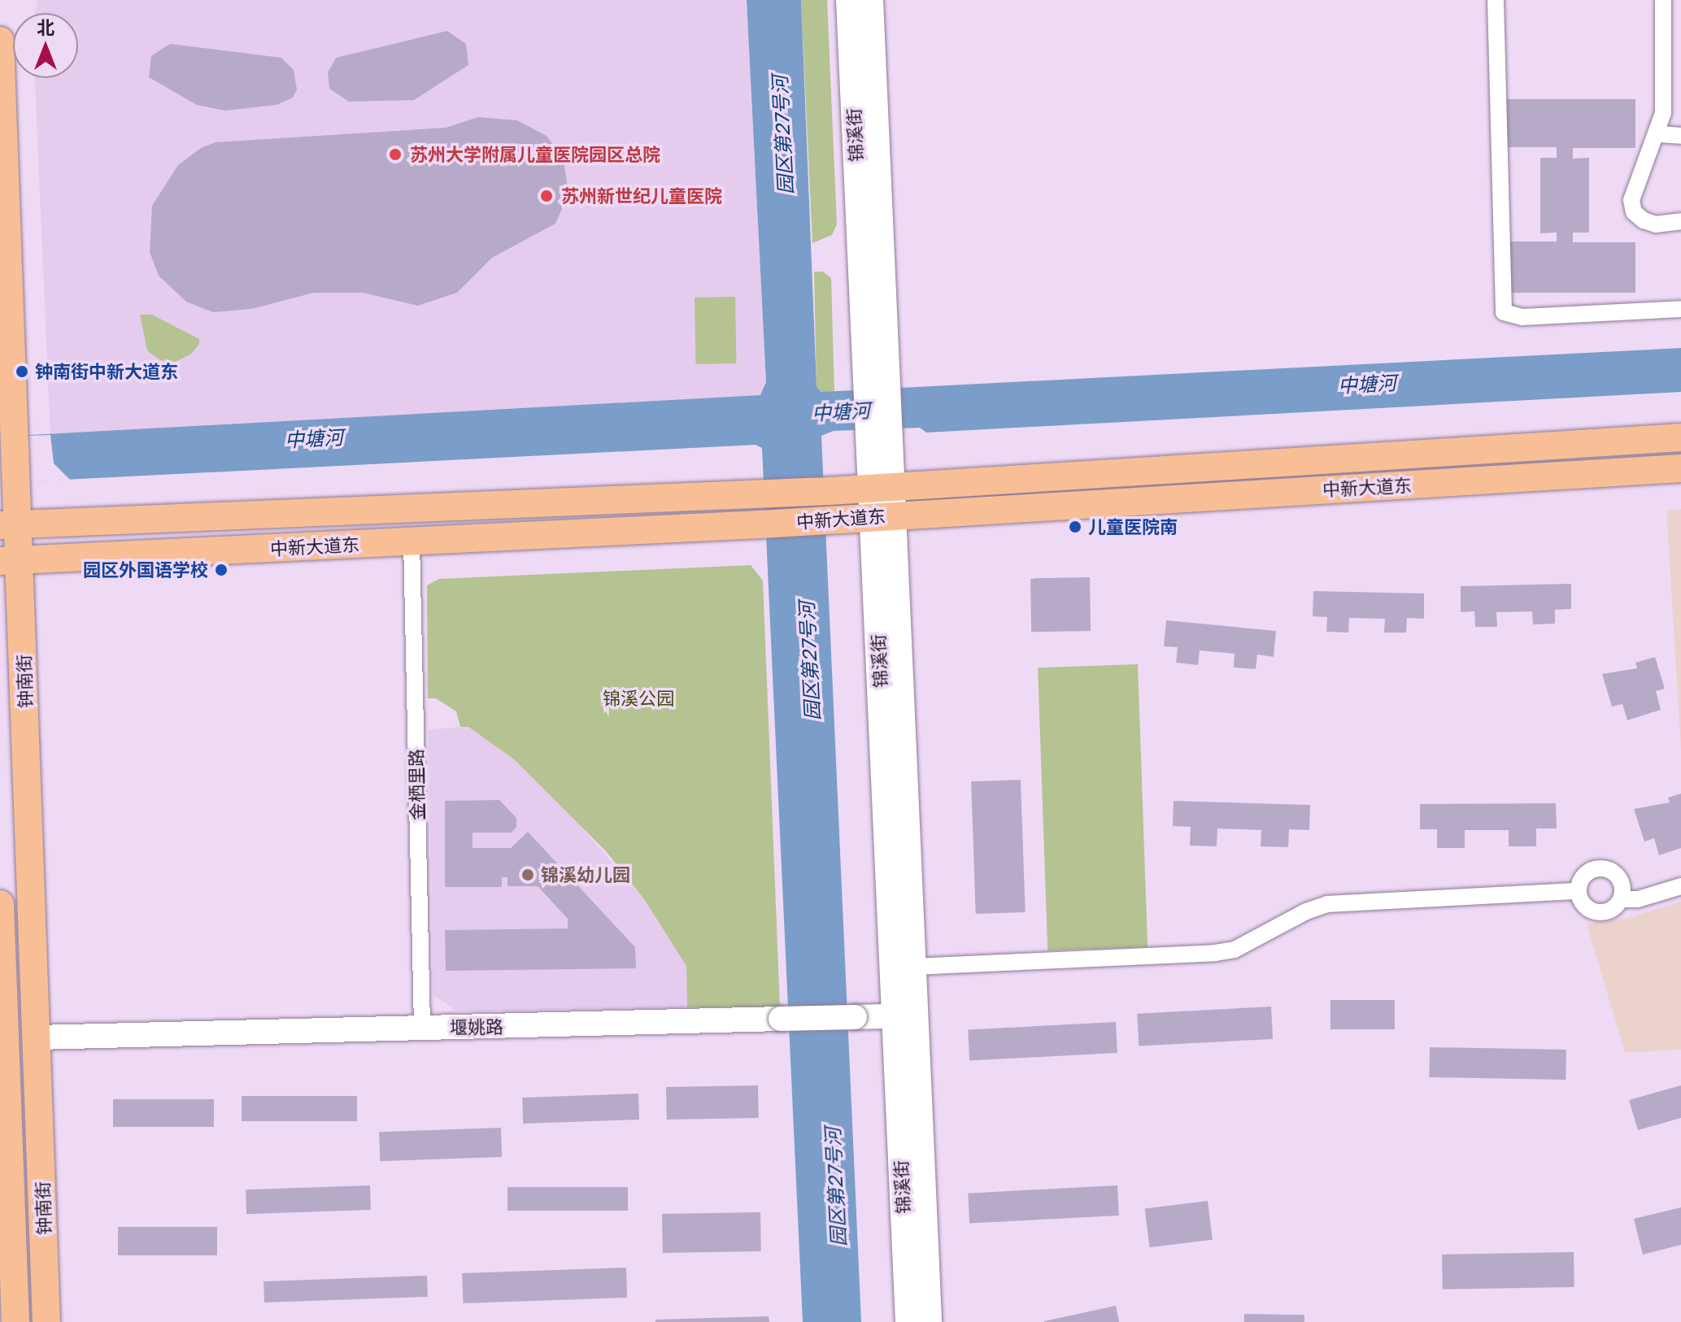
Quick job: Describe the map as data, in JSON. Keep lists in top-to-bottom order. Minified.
{"streets":{"main road":["锦溪街","中新大道东","钟南街","堰姚路"],"street":["金栖里路"]},"crossings":[["锦溪街","中新大道东"],["锦溪街","堰姚路"],["中新大道东","钟南街"],["中新大道东","金栖里路"],["钟南街","堰姚路"],["金栖里路","堰姚路"]],"water":["园区第27号河","中塘河"],"parks":["锦溪公园"],"places":["苏州大学附属儿童医院园区总院","苏州新世纪儿童医院","钟南街中新大道东","儿童医院南","园区外国语学校","锦溪幼儿园"],"north":"top"}
